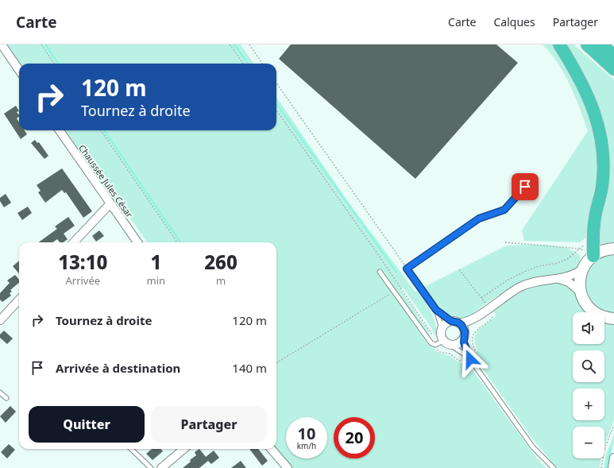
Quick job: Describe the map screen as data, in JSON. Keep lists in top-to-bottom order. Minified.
{"streets":{"street":["Chaussée Jules César"]},"page":{"header":"Carte","nav":["Carte","Calques","Partager"],"turn":["120 m","Tournez à droite"],"eta":["13:10","Arrivée","1","min","260","m"],"list":[{"name":"Tournez à droite","value":"120 m"},{"name":"Arrivée à destination","value":"140 m"}],"map_buttons":["+","−"],"buttons":["Quitter","Partager"],"speed":"10 km/h","limit":"20"}}
